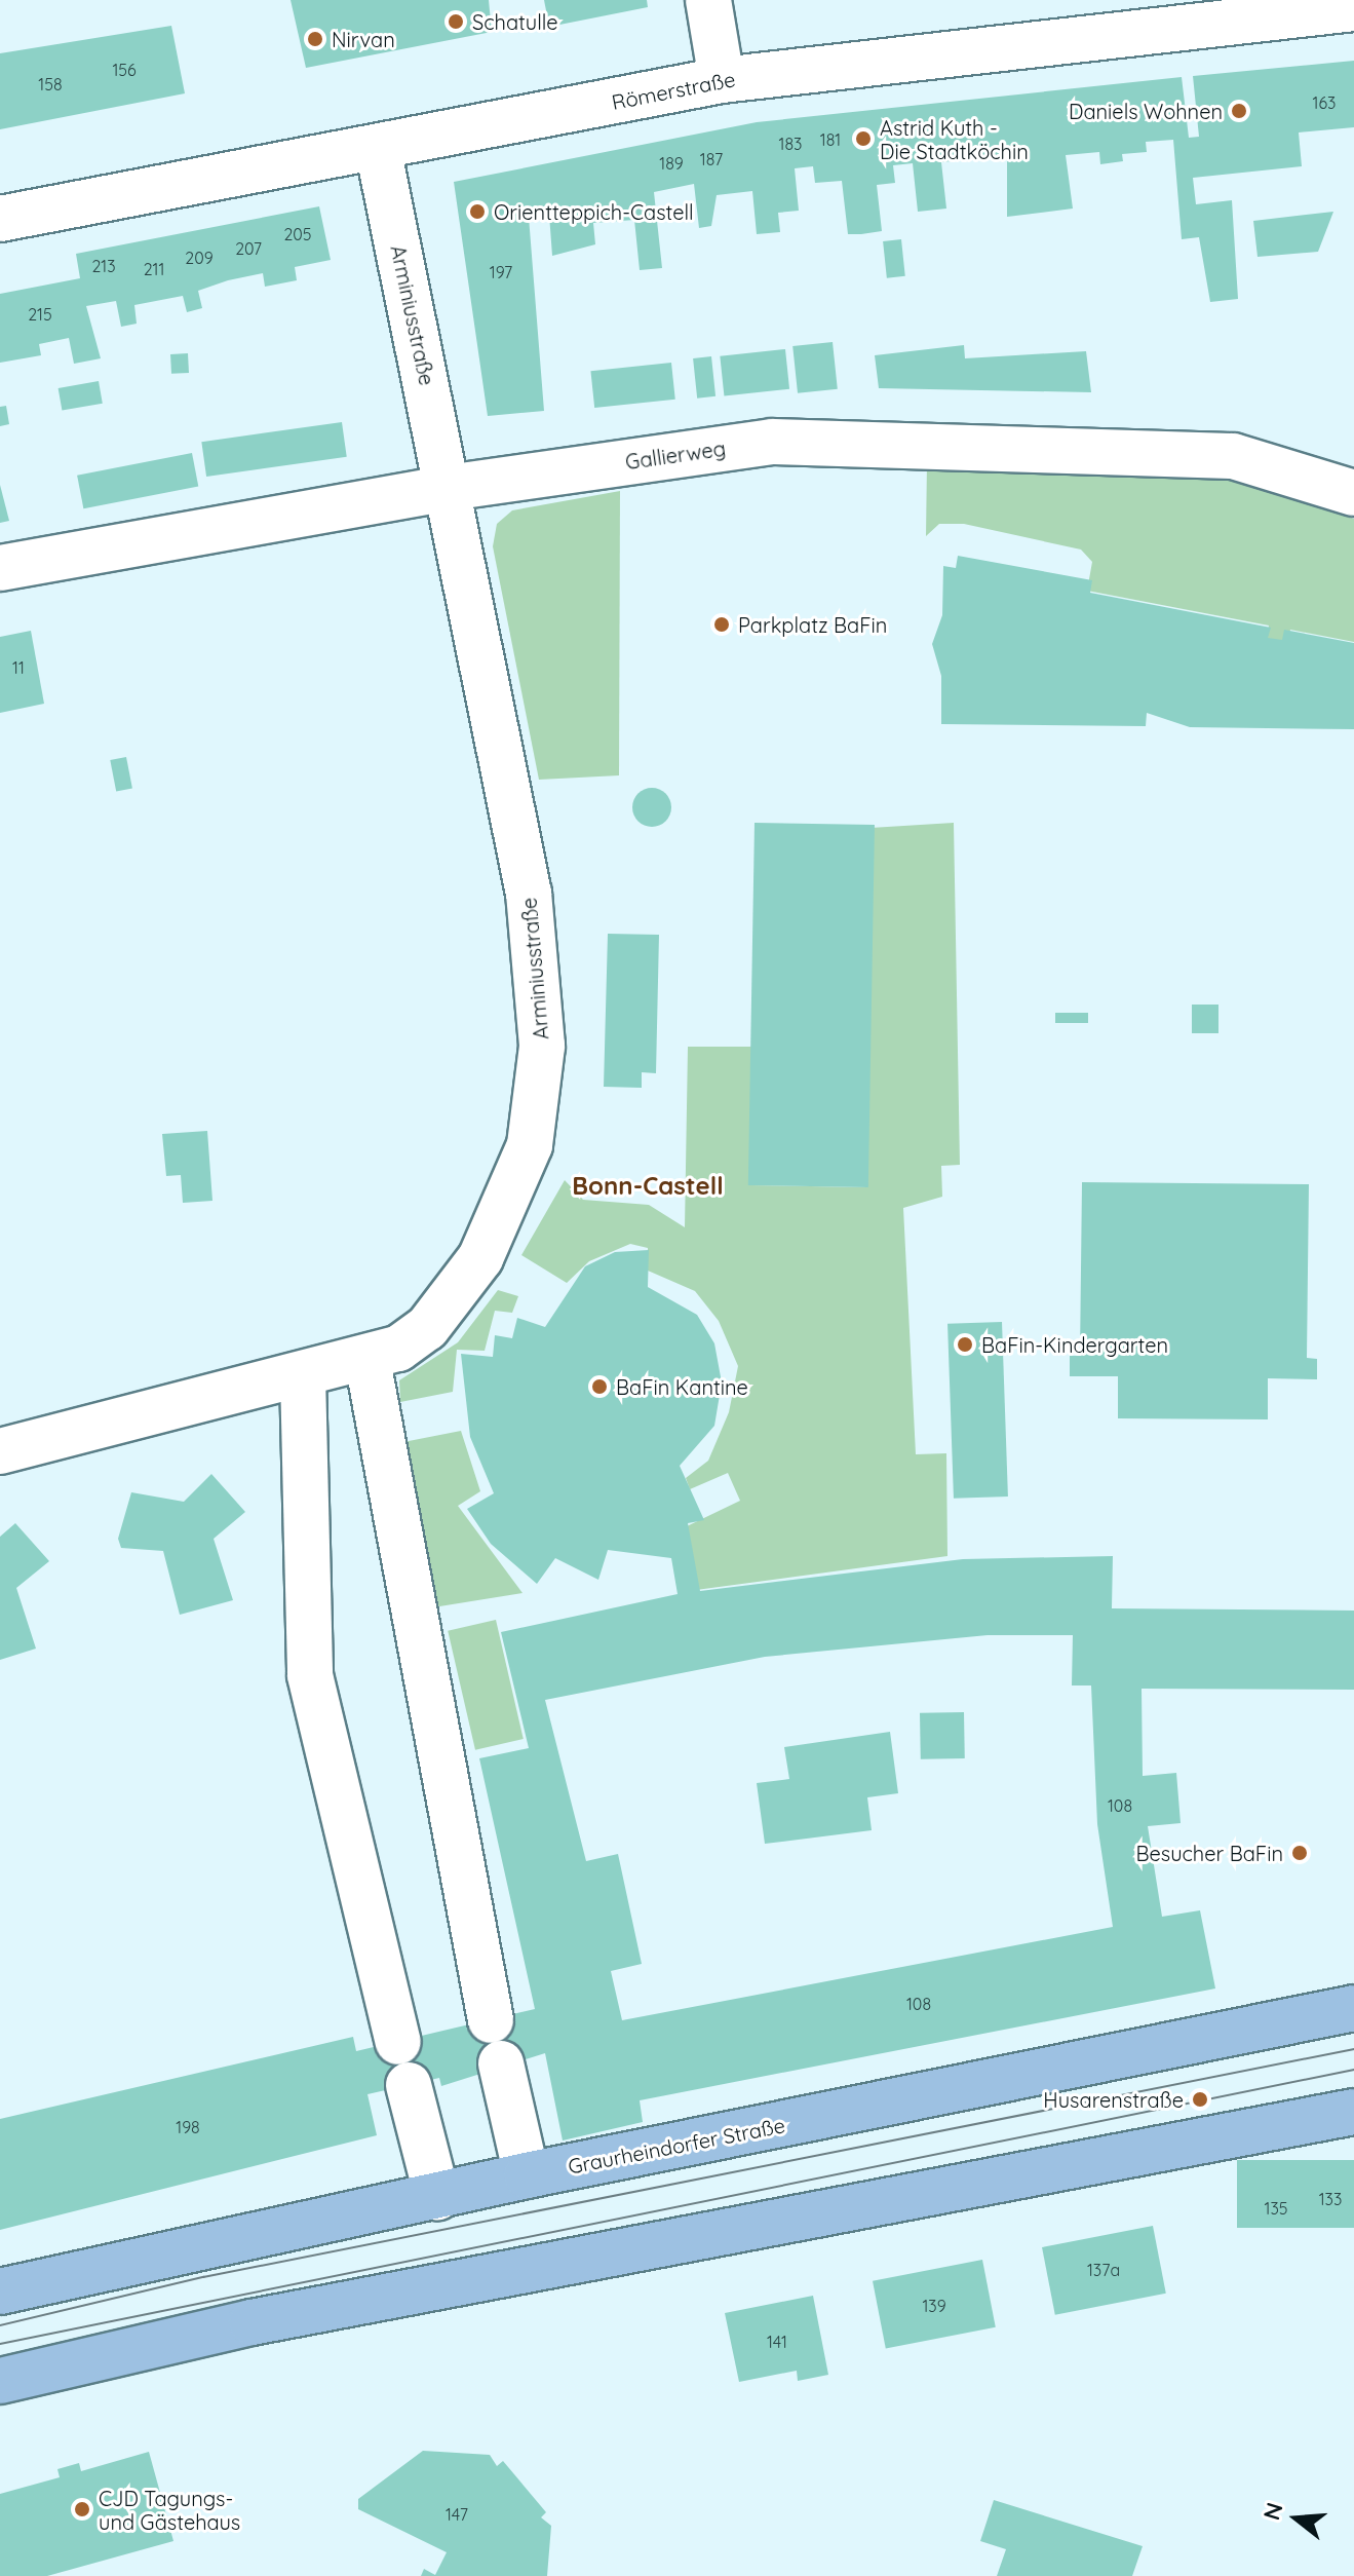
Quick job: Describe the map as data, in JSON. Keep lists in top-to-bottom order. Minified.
{"streets":{"main road":["Graurheindorfer Straße"],"street":["Römerstraße","Arminiusstraße","Gallierweg"]},"crossings":[["Römerstraße","Arminiusstraße"],["Arminiusstraße","Gallierweg"]],"districts":["Bonn-Castell"],"places":["Schatulle","Nirvan","Daniels Wohnen","Astrid Kuth - Die Stadtköchin","Orientteppich-Castell","Parkplatz BaFin","BaFin-Kindergarten","BaFin Kantine","Besucher BaFin","Husarenstraße","CJD Tagungs- und Gästehaus"],"house_numbers":["156","158","163","181","183","187","189","205","207","209","213","211","197","215","11","108","108","198","133","135","137a","139","141","147"],"north":"left"}
